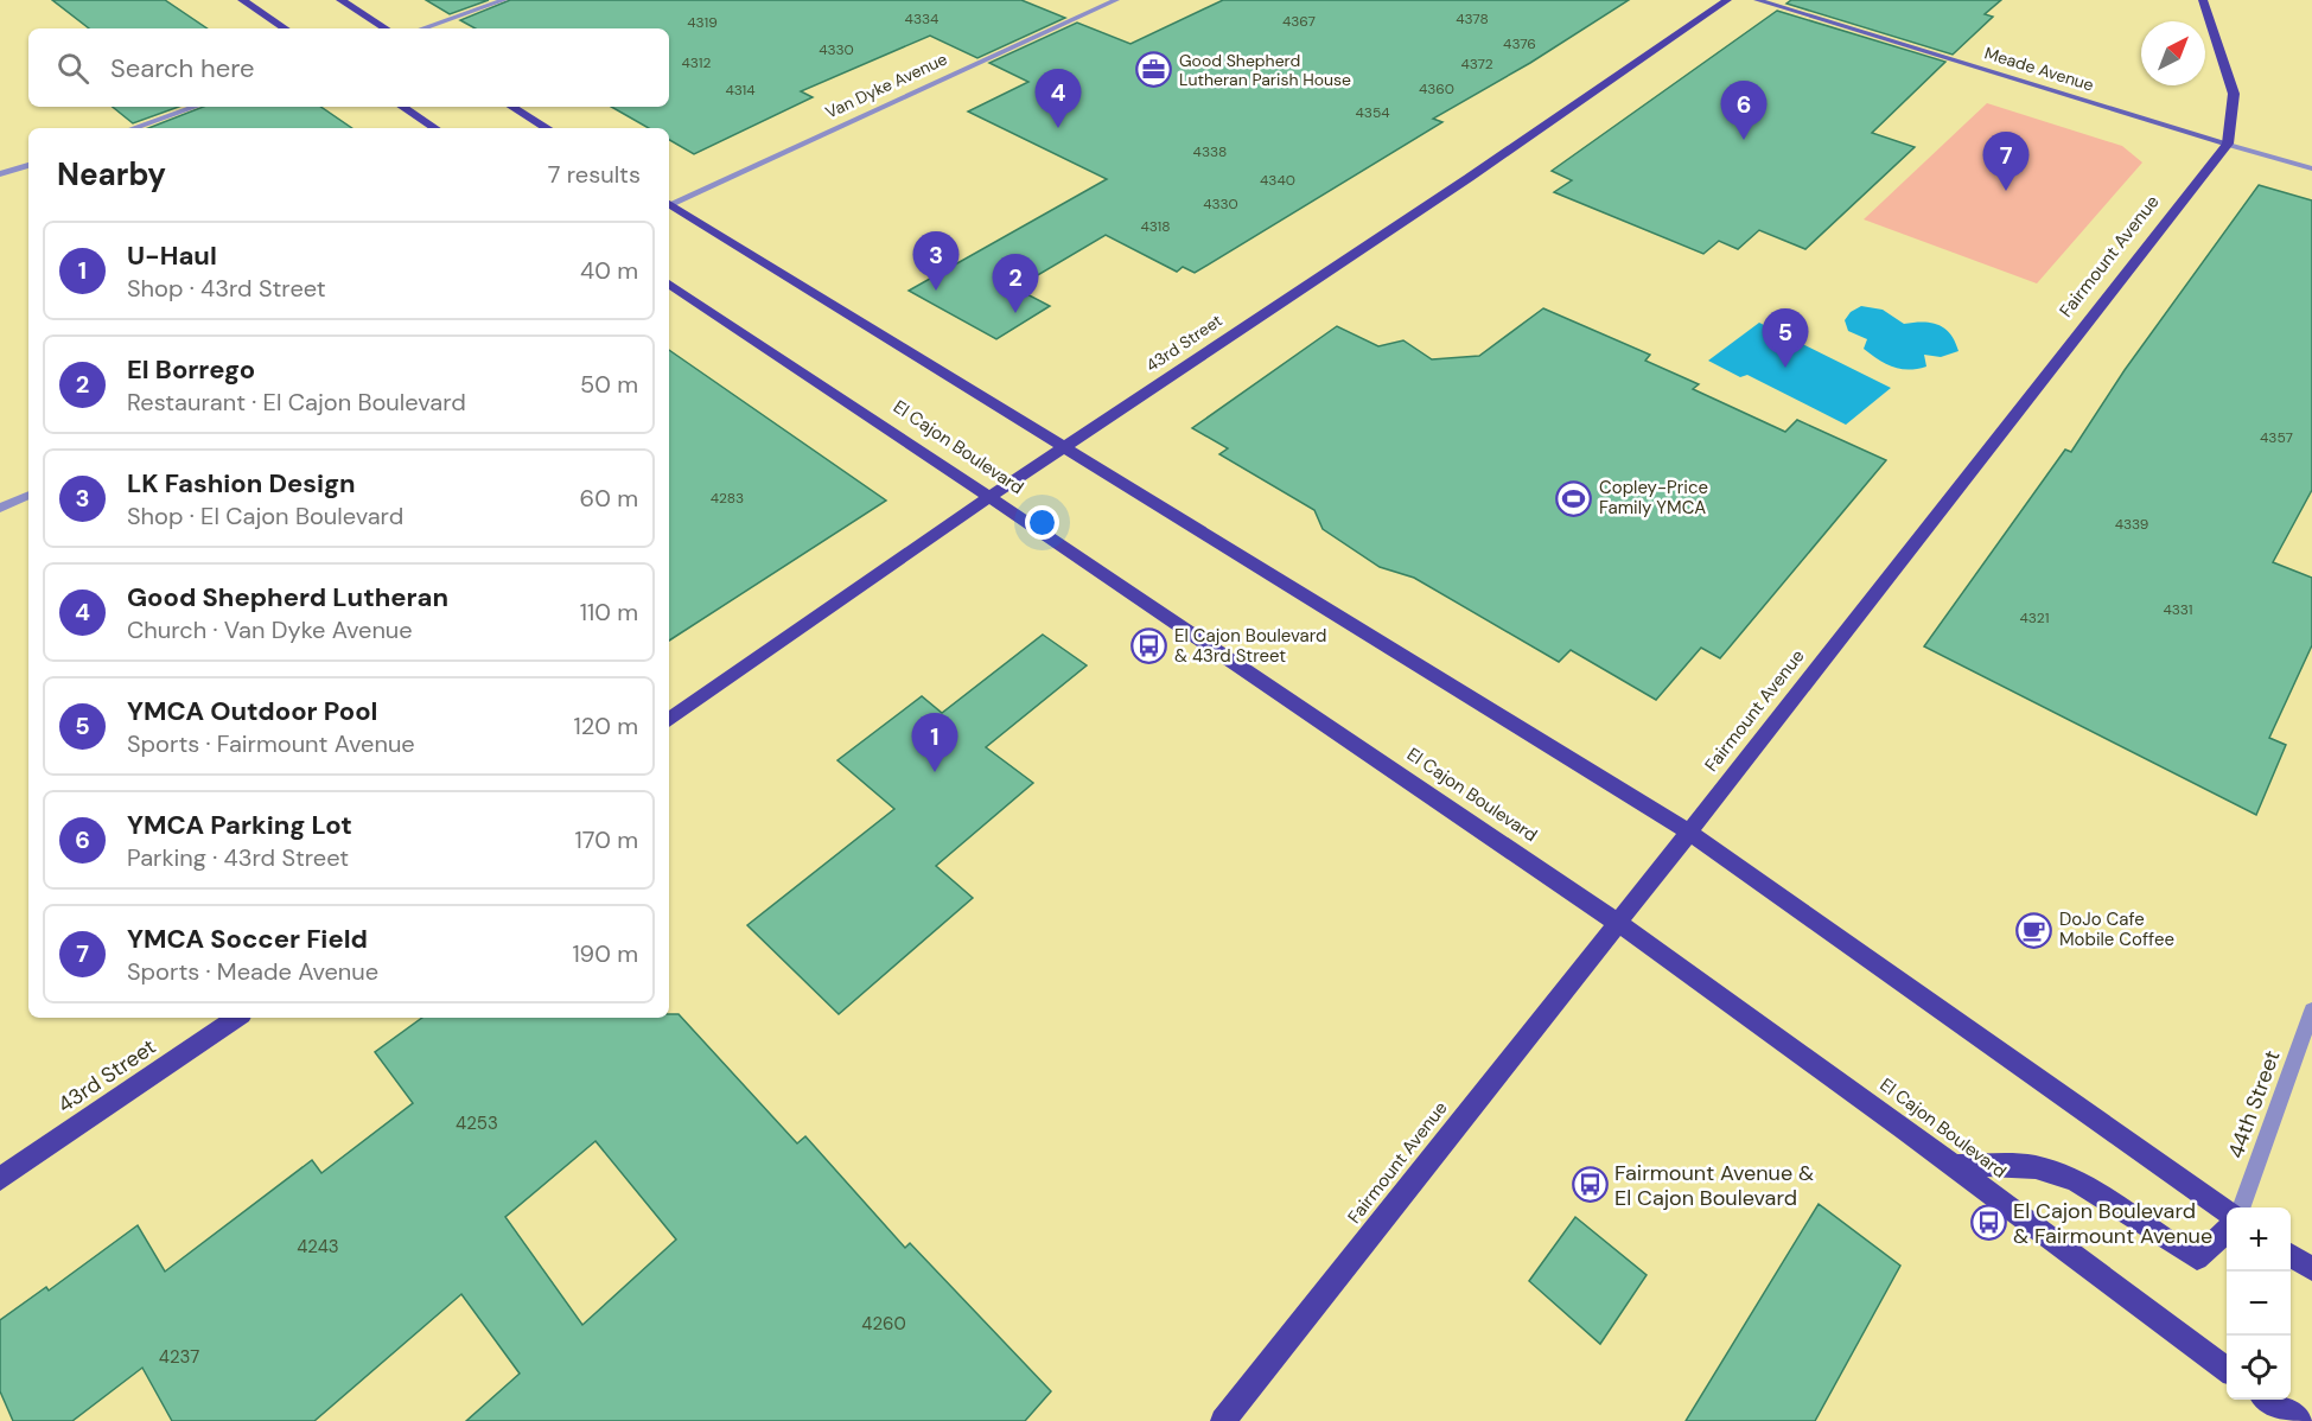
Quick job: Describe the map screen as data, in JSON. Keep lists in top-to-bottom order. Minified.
{"streets":{"main road":["Meade Avenue","Fairmount Avenue","43rd Street","El Cajon Boulevard"],"street":["Van Dyke Avenue","44th Street"]},"crossings":[["Meade Avenue","Fairmount Avenue"],["Fairmount Avenue","El Cajon Boulevard"],["43rd Street","El Cajon Boulevard"]],"places":{"office":["Good Shepherd Lutheran Parish House"],"sports":["Copley-Price Family YMCA"],"bus stop":["El Cajon Boulevard & 43rd Street","Fairmount Avenue & El Cajon Boulevard","El Cajon Boulevard & Fairmount Avenue"],"cafe":["DoJo Cafe Mobile Coffee"]},"house_numbers":["4334","4378","4367","4319","4376","4330","4312","4372","4360","4314","4354","4338","4340","4330","4318","4357","4283","4339","4331","4321","4253","4243","4260","4237"],"north":"top right","page":{"search":"Search here","pins":["4","6","7","3","2","5","1"],"heading":["Nearby","7 results"],"list":[{"mark":"1","name":"U-Haul","note":"Shop · 43rd Street","value":"40 m"},{"mark":"2","name":"El Borrego","note":"Restaurant · El Cajon Boulevard","value":"50 m"},{"mark":"3","name":"LK Fashion Design","note":"Shop · El Cajon Boulevard","value":"60 m"},{"mark":"4","name":"Good Shepherd Lutheran","note":"Church · Van Dyke Avenue","value":"110 m"},{"mark":"5","name":"YMCA Outdoor Pool","note":"Sports · Fairmount Avenue","value":"120 m"},{"mark":"6","name":"YMCA Parking Lot","note":"Parking · 43rd Street","value":"170 m"},{"mark":"7","name":"YMCA Soccer Field","note":"Sports · Meade Avenue","value":"190 m"}],"map_buttons":["+","−"]}}
